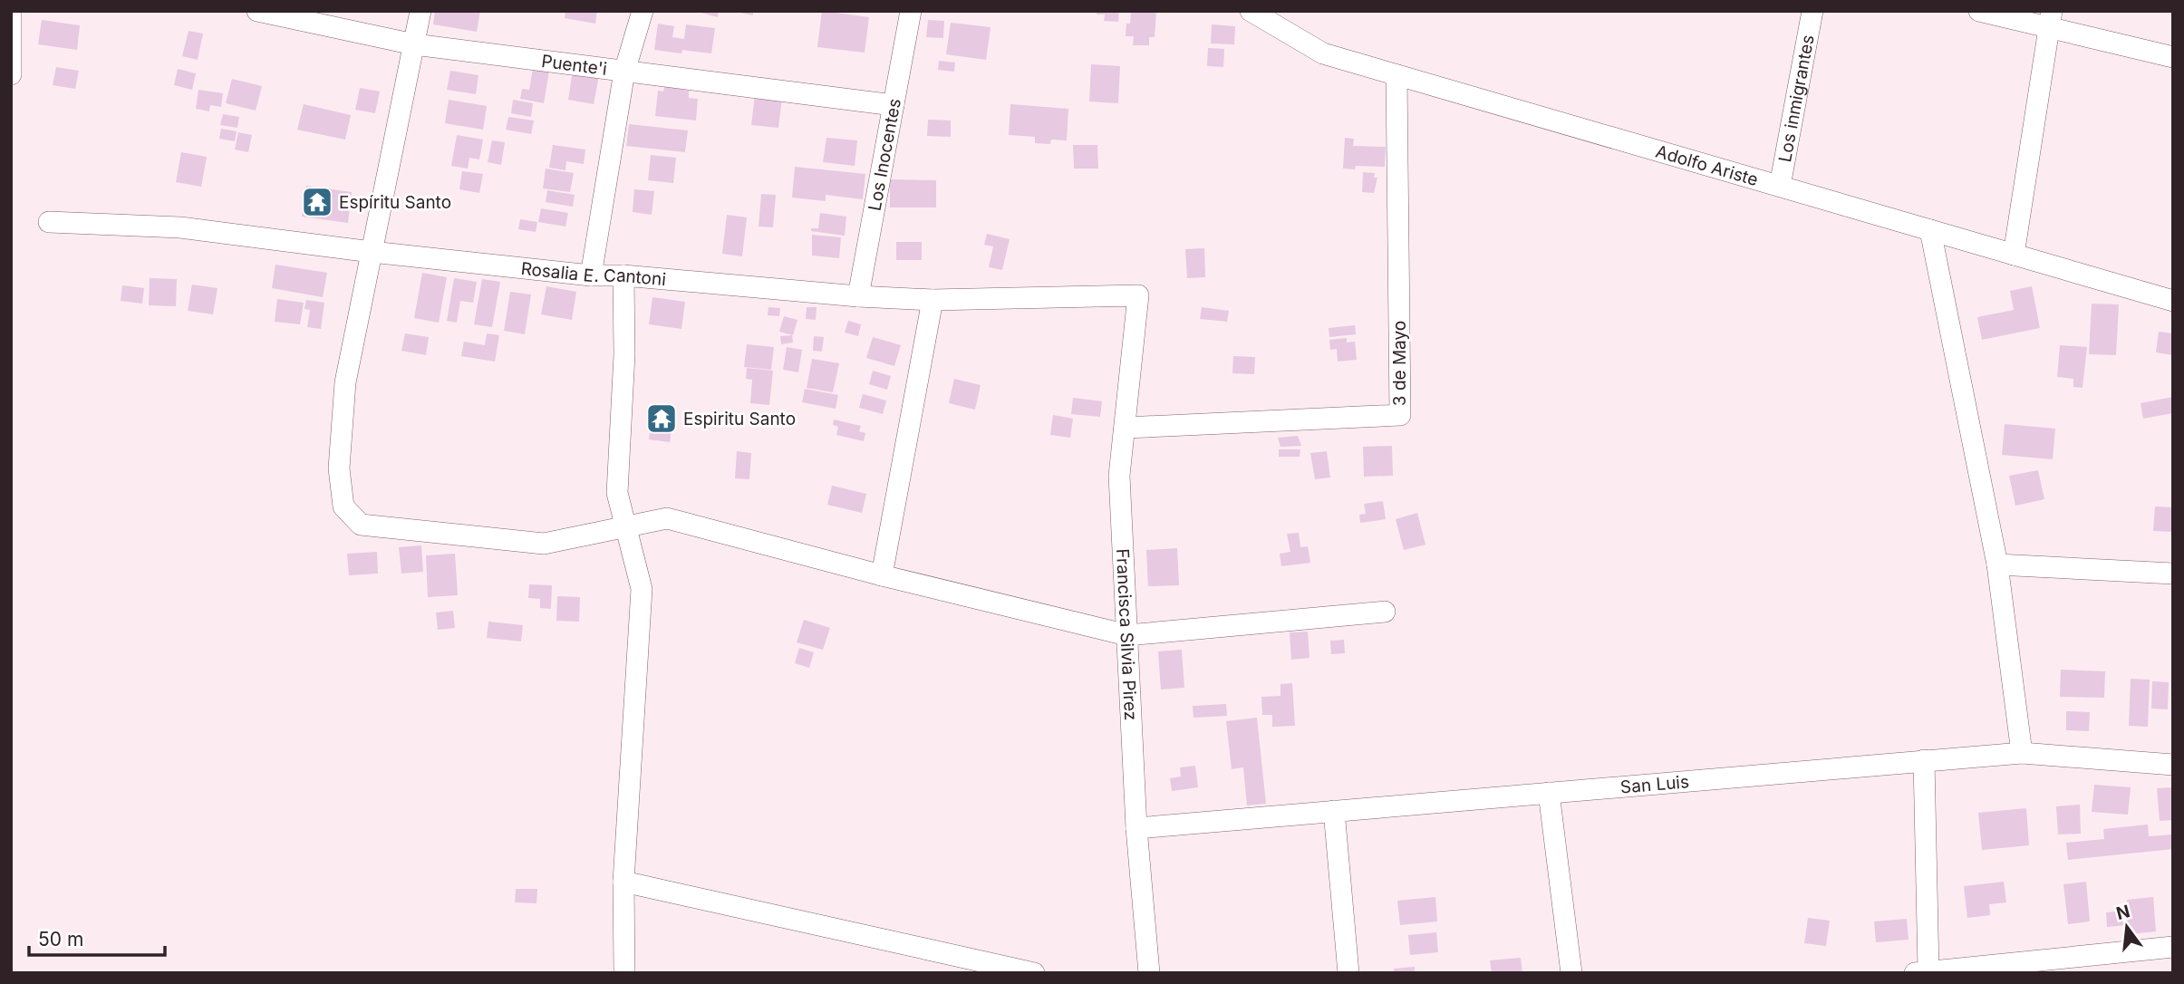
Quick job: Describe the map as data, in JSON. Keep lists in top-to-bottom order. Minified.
{"streets":{"street":["Puente'i","Los inmigrantes","Los Inocentes","Adolfo Ariste","Rosalia E. Cantoni","3 de Mayo","Francisca Silvia Pirez","San Luis"]},"crossings":[["Puente'i","Los Inocentes"],["Los inmigrantes","Adolfo Ariste"],["Los Inocentes","Rosalia E. Cantoni"],["Adolfo Ariste","3 de Mayo"],["Rosalia E. Cantoni","Francisca Silvia Pirez"],["3 de Mayo","Francisca Silvia Pirez"],["Francisca Silvia Pirez","San Luis"]],"places":{"temple":["Espíritu Santo","Espiritu Santo"]},"scale_bar":"50 m","north":"top"}
